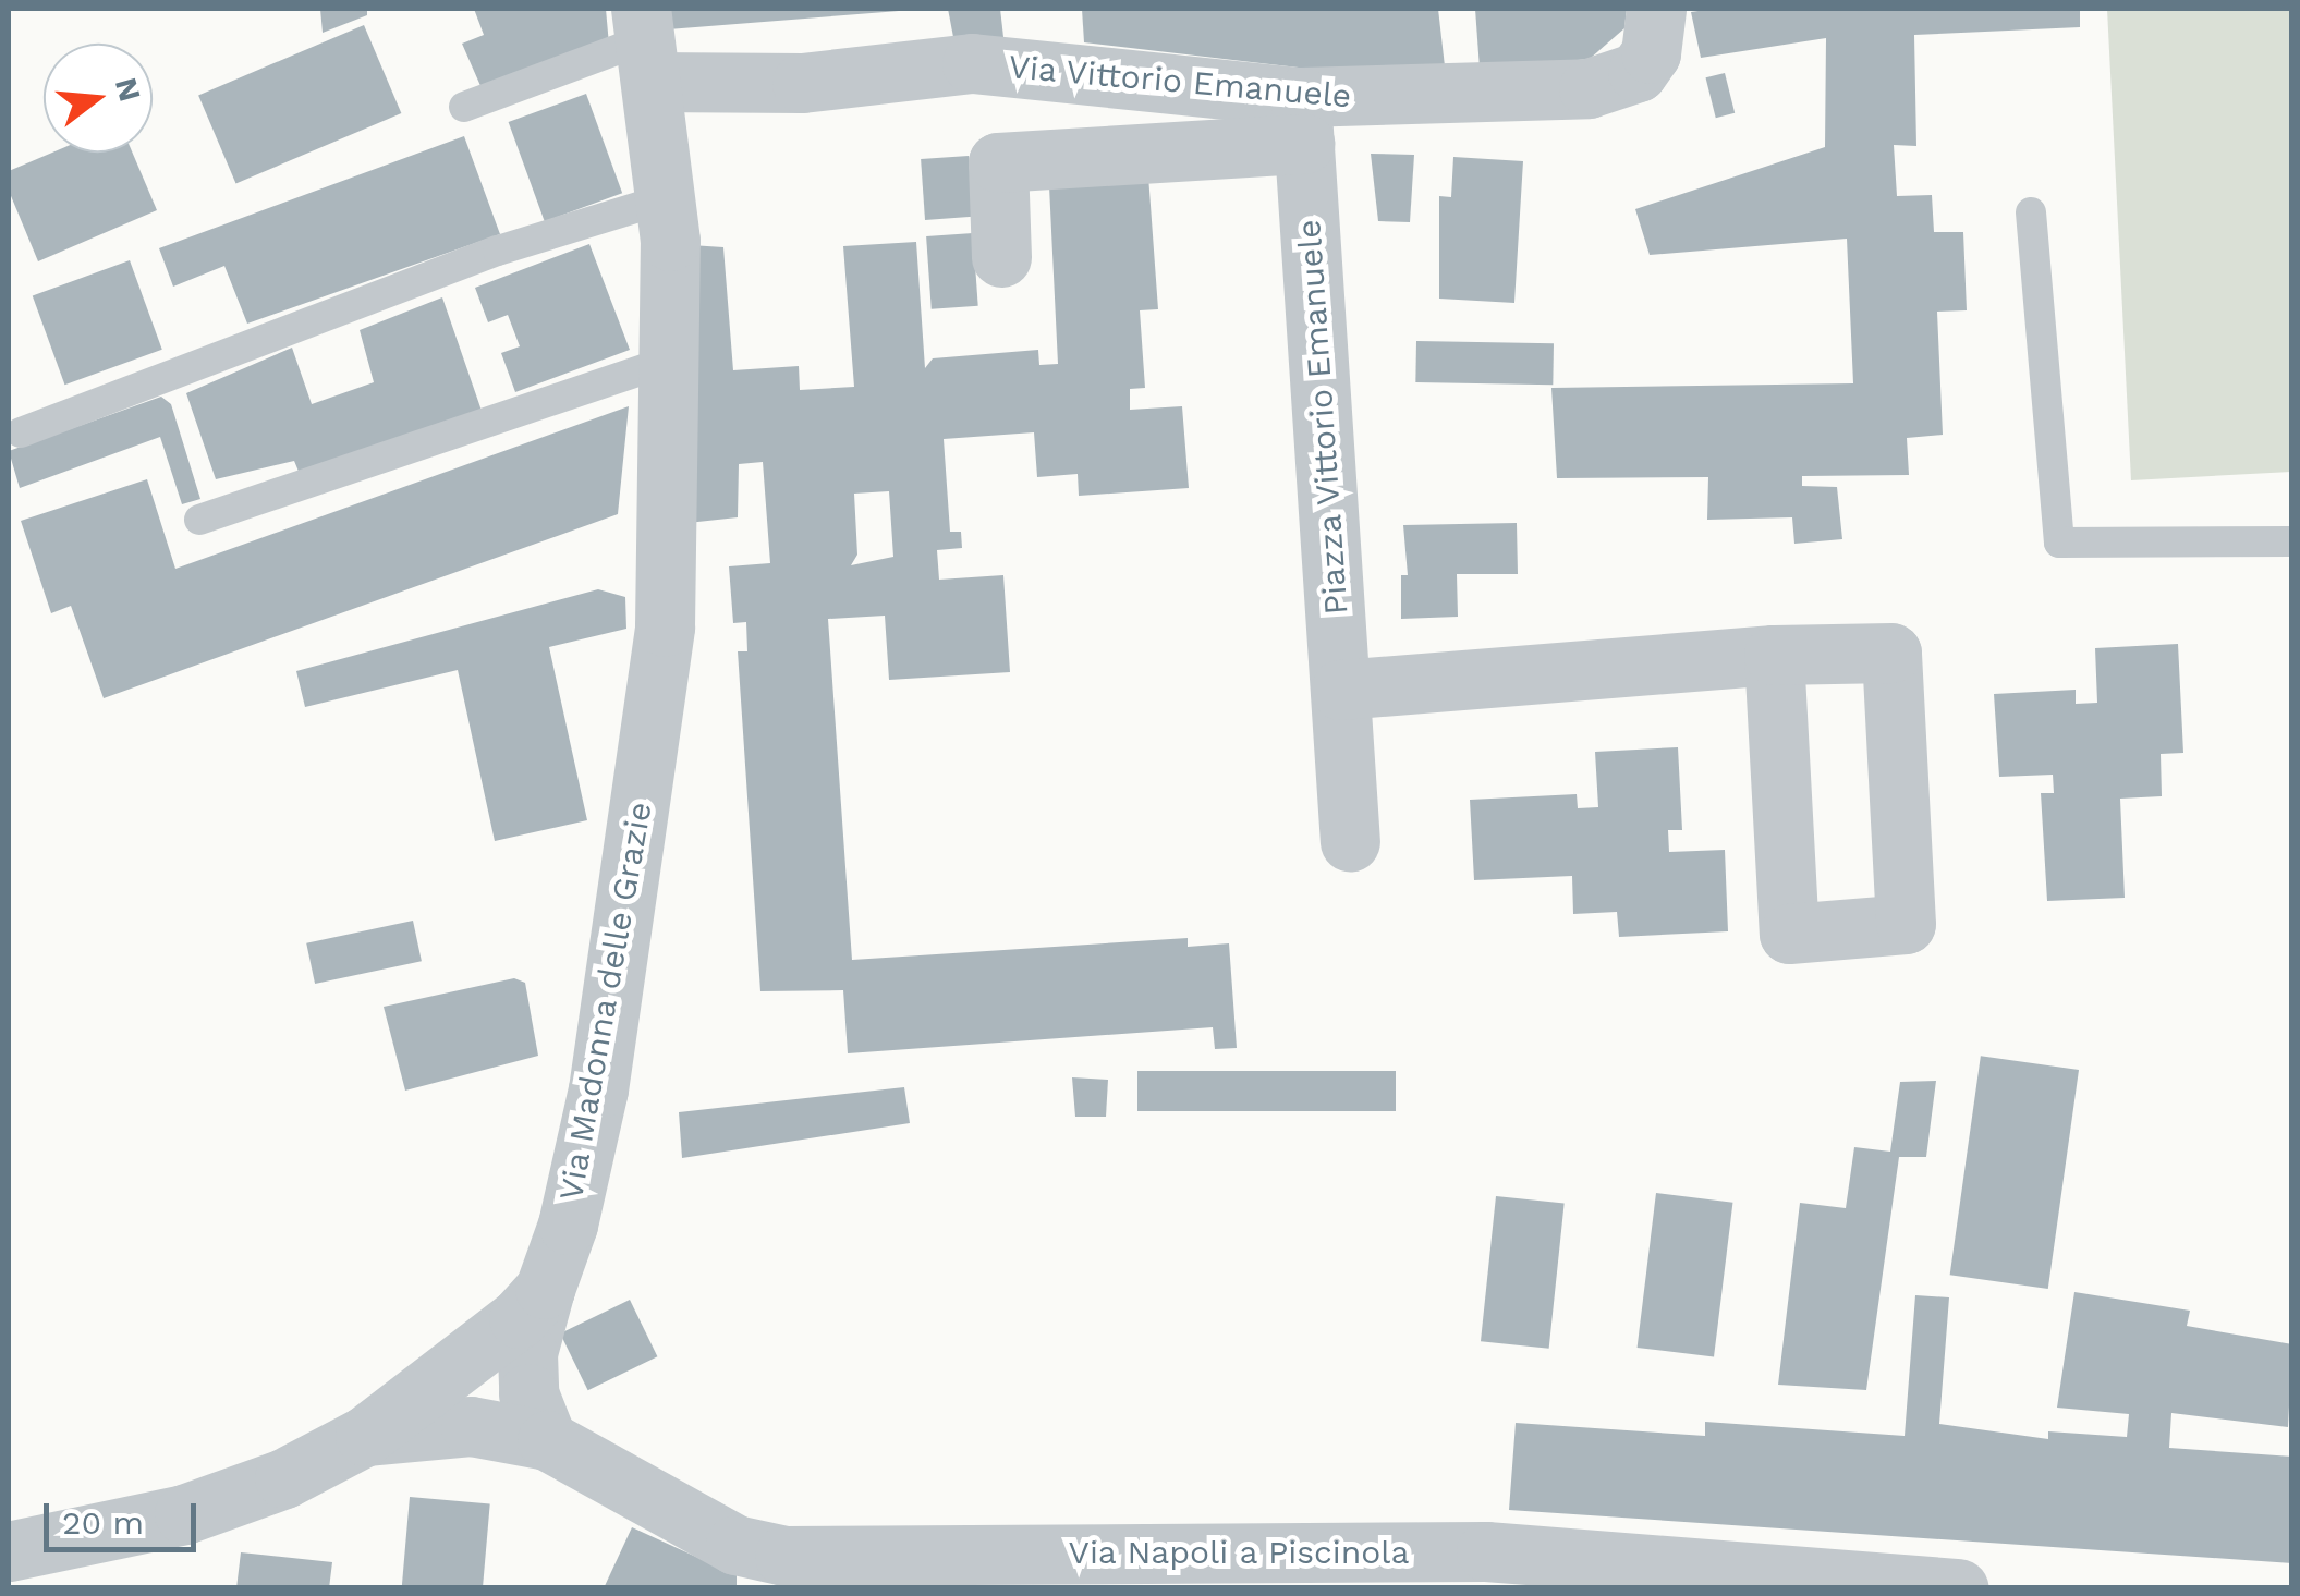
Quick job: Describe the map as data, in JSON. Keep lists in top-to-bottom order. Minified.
{"streets":{"street":["Via Vittorio Emanuele","Piazza Vittorio Emanuele","Via Madonna delle Grazie","Via Napoli a Piscinola"]},"crossings":[["Via Vittorio Emanuele","Piazza Vittorio Emanuele"],["Via Vittorio Emanuele","Via Madonna delle Grazie"],["Via Madonna delle Grazie","Via Napoli a Piscinola"]],"scale_bar":"20 m","north":"right"}
